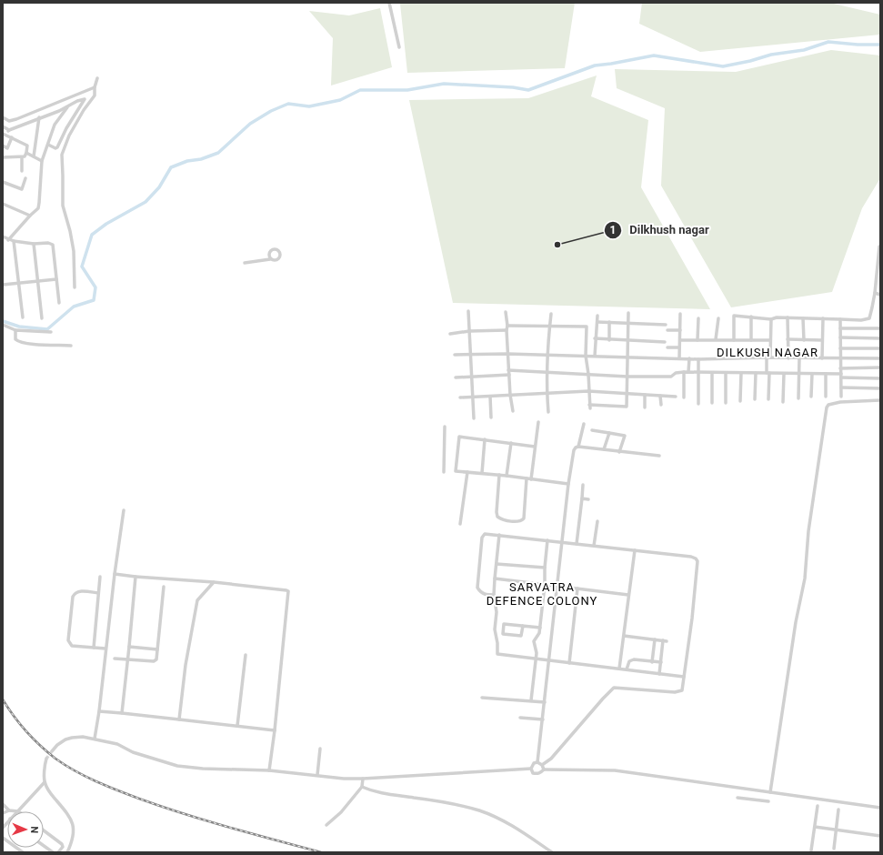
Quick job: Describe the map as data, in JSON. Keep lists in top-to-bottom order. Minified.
{"districts":["DILKUSH NAGAR","SARVATRA DEFENCE COLONY"],"places":["Dilkhush nagar"],"north":"right"}
